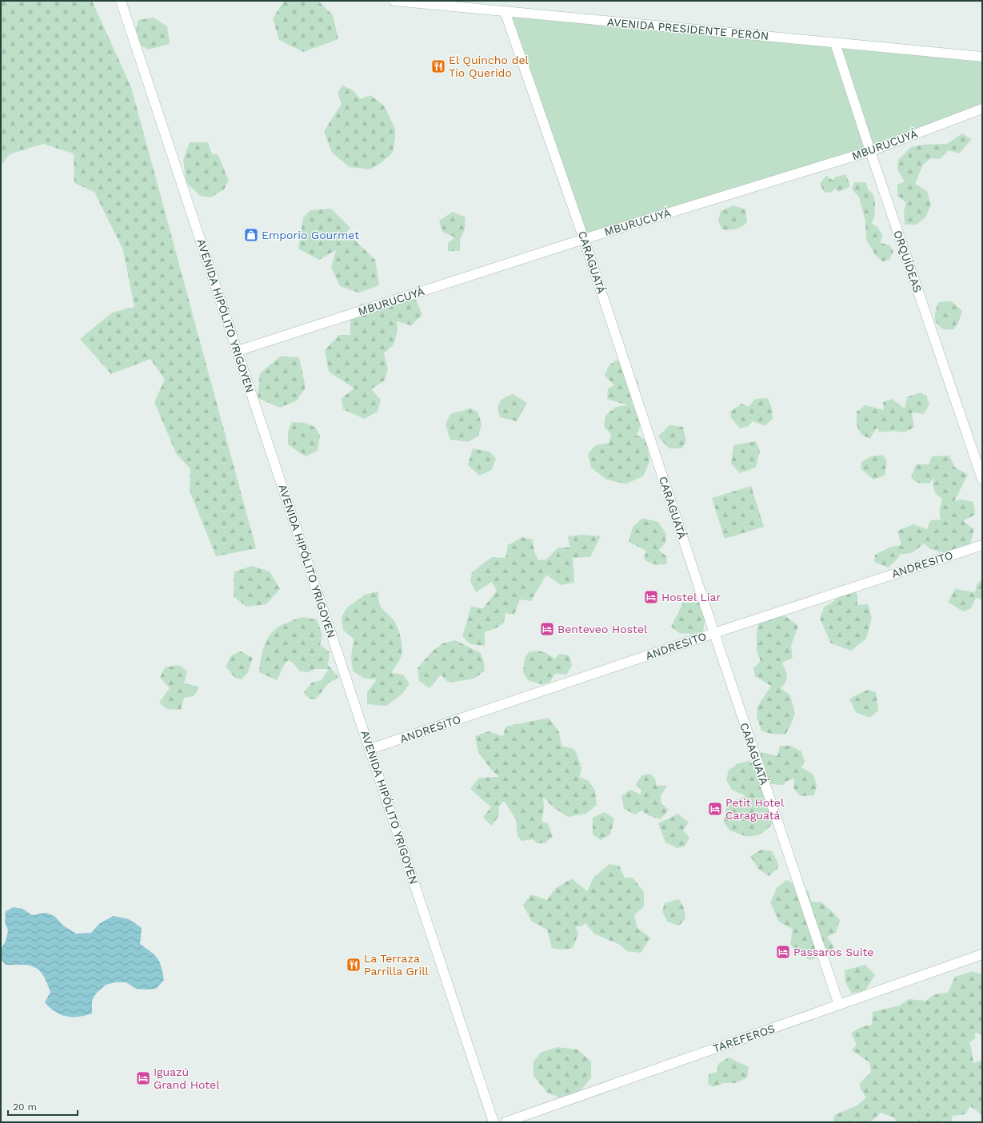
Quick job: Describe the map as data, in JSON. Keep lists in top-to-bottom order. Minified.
{"streets":{"street":["AVENIDA PRESIDENTE PERÓN","MBURUCUYÁ","ORQUÍDEAS","CARAGUATÁ","AVENIDA HIPÓLITO YRIGOYEN","ANDRESITO","TAREFEROS"]},"crossings":[["AVENIDA PRESIDENTE PERÓN","ORQUÍDEAS"],["AVENIDA PRESIDENTE PERÓN","CARAGUATÁ"],["MBURUCUYÁ","ORQUÍDEAS"],["MBURUCUYÁ","CARAGUATÁ"],["MBURUCUYÁ","AVENIDA HIPÓLITO YRIGOYEN"],["CARAGUATÁ","ANDRESITO"],["CARAGUATÁ","TAREFEROS"],["AVENIDA HIPÓLITO YRIGOYEN","ANDRESITO"]],"places":{"restaurant":["El Quincho del Tío Querido","La Terraza Parrilla Grill"],"shop":["Emporio Gourmet"],"hotel":["Hostel Liar","Benteveo Hostel","Petit Hotel Caraguatá","Passaros Suite","Iguazú Grand Hotel"]},"scale_bar":"20 m"}
